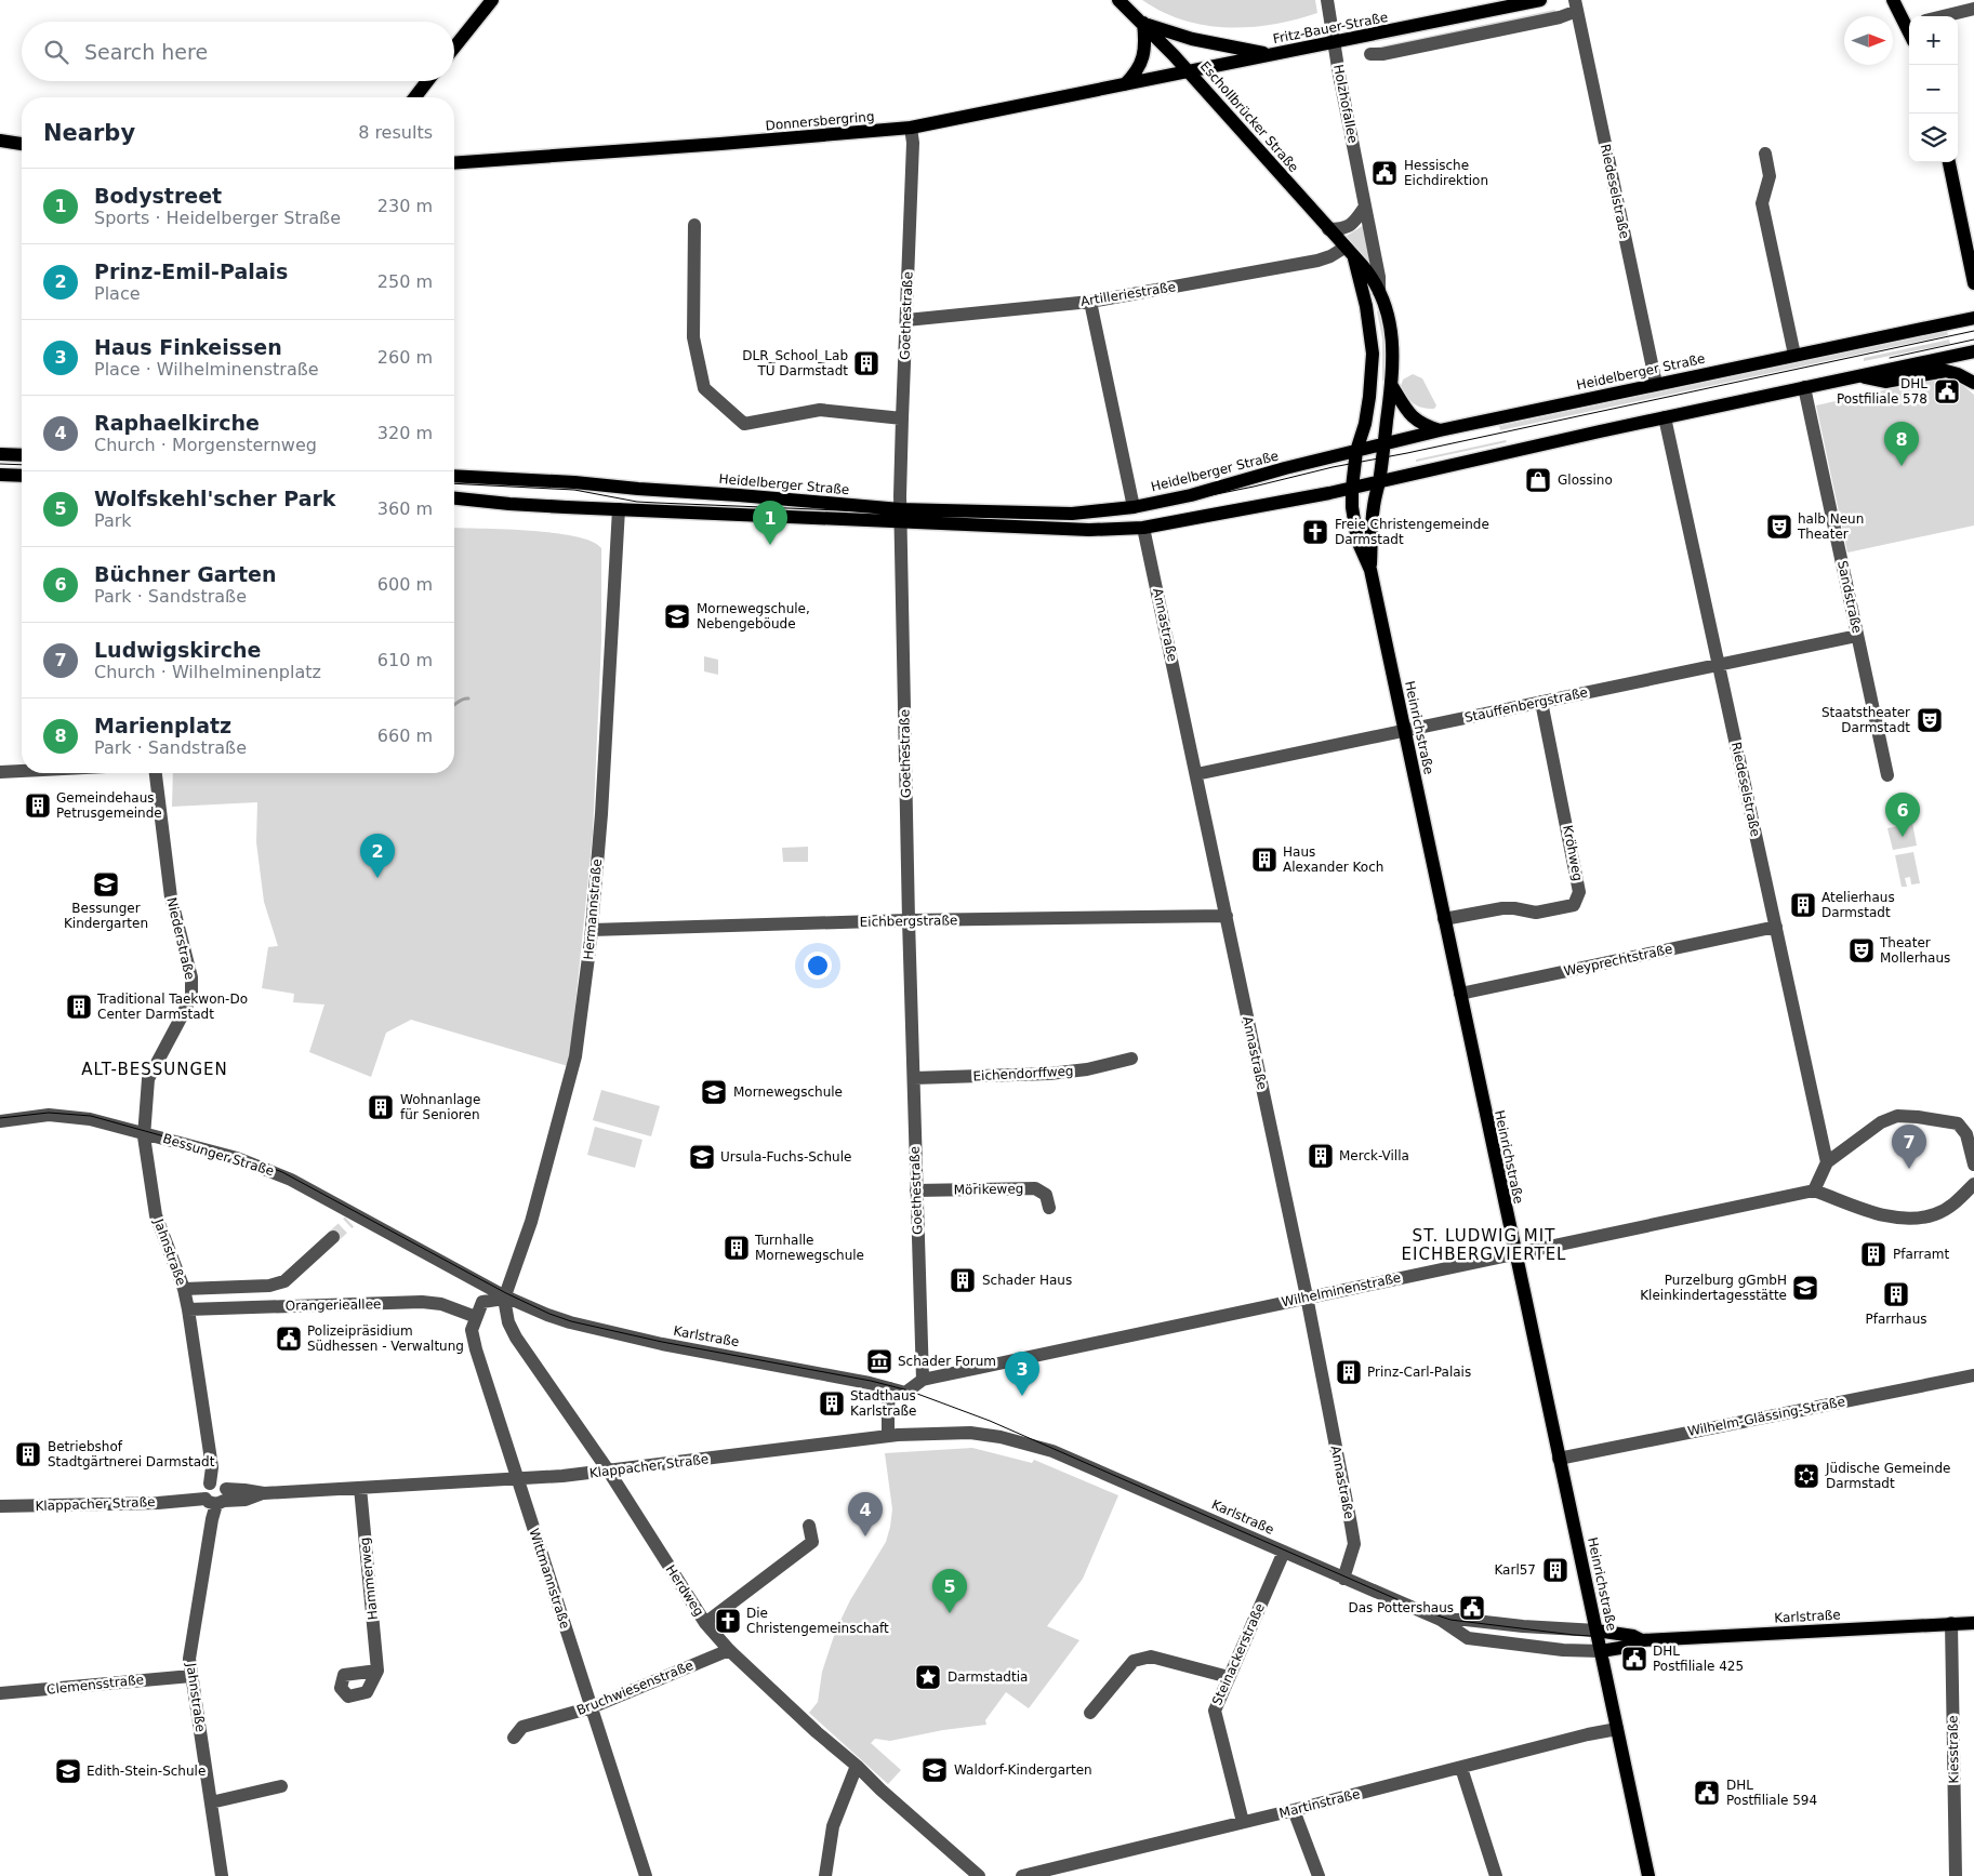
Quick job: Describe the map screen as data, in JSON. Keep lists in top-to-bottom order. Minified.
{"streets":{"main road":["Fritz-Bauer-Straße","Eschollbrücker Straße","Donnersbergring","Heidelberger Straße","Heinrichstraße","Karlstraße"],"street":["Holzhofallee","Riedeselstraße","Artilleriestraße","Goethestraße","Sandstraße","Annastraße","Stauffenbergstraße","Kröhweg","Hermannstraße","Eichbergstraße","Niederstraße","Weyprechtstraße","Eichendorffweg","Bessunger Straße","Mörikeweg","Jahnstraße","Wilhelminenstraße","Orangerieallee","Wilhelm-Glässing-Straße","Klappacher Straße","Hammerweg","Wittmannstraße","Herdweg","Steinackerstraße","Clemensstraße","Bruchwiesenstraße","Kiesstraße","Martinstraße"]},"crossings":[["Fritz-Bauer-Straße","Holzhofallee"],["Fritz-Bauer-Straße","Eschollbrücker Straße"],["Fritz-Bauer-Straße","Donnersbergring"],["Holzhofallee","Eschollbrücker Straße"],["Eschollbrücker Straße","Donnersbergring"],["Eschollbrücker Straße","Artilleriestraße"],["Eschollbrücker Straße","Heidelberger Straße"],["Eschollbrücker Straße","Heinrichstraße"],["Donnersbergring","Goethestraße"],["Riedeselstraße","Heidelberger Straße"],["Riedeselstraße","Stauffenbergstraße"],["Riedeselstraße","Weyprechtstraße"],["Artilleriestraße","Goethestraße"],["Goethestraße","Heidelberger Straße"],["Goethestraße","Eichbergstraße"],["Goethestraße","Eichendorffweg"],["Goethestraße","Mörikeweg"],["Goethestraße","Wilhelminenstraße"],["Heidelberger Straße","Sandstraße"],["Heidelberger Straße","Annastraße"],["Heidelberger Straße","Heinrichstraße"],["Heidelberger Straße","Hermannstraße"],["Sandstraße","Stauffenbergstraße"],["Annastraße","Stauffenbergstraße"],["Annastraße","Eichbergstraße"],["Annastraße","Wilhelminenstraße"],["Annastraße","Karlstraße"],["Stauffenbergstraße","Heinrichstraße"],["Stauffenbergstraße","Kröhweg"],["Heinrichstraße","Kröhweg"],["Heinrichstraße","Weyprechtstraße"],["Heinrichstraße","Wilhelminenstraße"],["Heinrichstraße","Karlstraße"],["Heinrichstraße","Wilhelm-Glässing-Straße"],["Heinrichstraße","Martinstraße"],["Hermannstraße","Eichbergstraße"],["Hermannstraße","Bessunger Straße"],["Hermannstraße","Karlstraße"],["Hermannstraße","Herdweg"],["Niederstraße","Bessunger Straße"],["Niederstraße","Jahnstraße"],["Bessunger Straße","Jahnstraße"],["Bessunger Straße","Karlstraße"],["Bessunger Straße","Herdweg"],["Jahnstraße","Orangerieallee"],["Jahnstraße","Klappacher Straße"],["Jahnstraße","Clemensstraße"],["Wilhelminenstraße","Karlstraße"],["Orangerieallee","Wittmannstraße"],["Karlstraße","Klappacher Straße"],["Karlstraße","Herdweg"],["Karlstraße","Steinackerstraße"],["Karlstraße","Kiesstraße"],["Klappacher Straße","Hammerweg"],["Klappacher Straße","Wittmannstraße"],["Klappacher Straße","Herdweg"],["Wittmannstraße","Bruchwiesenstraße"],["Herdweg","Bruchwiesenstraße"],["Steinackerstraße","Martinstraße"]],"districts":["ALT-BESSUNGEN","ST. LUDWIG MIT EICHBERGVIERTEL"],"places":{"public building":["Hessische Eichdirektion","DHL Postfiliale 578","Polizeipräsidium Südhessen - Verwaltung","Das Pottershaus","DHL Postfiliale 425","DHL Postfiliale 594"],"building":["DLR_School_Lab TU Darmstadt","Gemeindehaus Petrusgemeinde","Haus Alexander Koch","Atelierhaus Darmstadt","Traditional Taekwon-Do Center Darmstadt","Wohnanlage für Senioren","Merck-Villa","Turnhalle Mornewegschule","Pfarramt","Schader Haus","Pfarrhaus","Prinz-Carl-Palais","Stadthaus Karlstraße","Betriebshof Stadtgärtnerei Darmstadt","Karl57"],"shop":["Glossino"],"theatre":["halb Neun Theater","Staatstheater Darmstadt","Theater Mollerhaus"],"church":["Freie Christengemeinde Darmstadt","Die Christengemeinschaft"],"school or university":["Mornewegschule, Nebengeböude","Bessunger Kindergarten","Mornewegschule","Ursula-Fuchs-Schule","Purzelburg gGmbH Kleinkindertagesstätte","Waldorf-Kindergarten","Edith-Stein-Schule"],"museum":["Schader Forum"],"synagogue":["Jüdische Gemeinde Darmstadt"],"place":["Darmstadtia"]},"north":"right","page":{"map_buttons":["+","−"],"search":"Search here","heading":["Nearby","8 results"],"list":[{"mark":"1","name":"Bodystreet","note":"Sports · Heidelberger Straße","value":"230 m"},{"mark":"2","name":"Prinz-Emil-Palais","note":"Place","value":"250 m"},{"mark":"3","name":"Haus Finkeissen","note":"Place · Wilhelminenstraße","value":"260 m"},{"mark":"4","name":"Raphaelkirche","note":"Church · Morgensternweg","value":"320 m"},{"mark":"5","name":"Wolfskehl'scher Park","note":"Park","value":"360 m"},{"mark":"6","name":"Büchner Garten","note":"Park · Sandstraße","value":"600 m"},{"mark":"7","name":"Ludwigskirche","note":"Church · Wilhelminenplatz","value":"610 m"},{"mark":"8","name":"Marienplatz","note":"Park · Sandstraße","value":"660 m"}],"pins":["8","1","6","2","7","3","4","5"]}}
